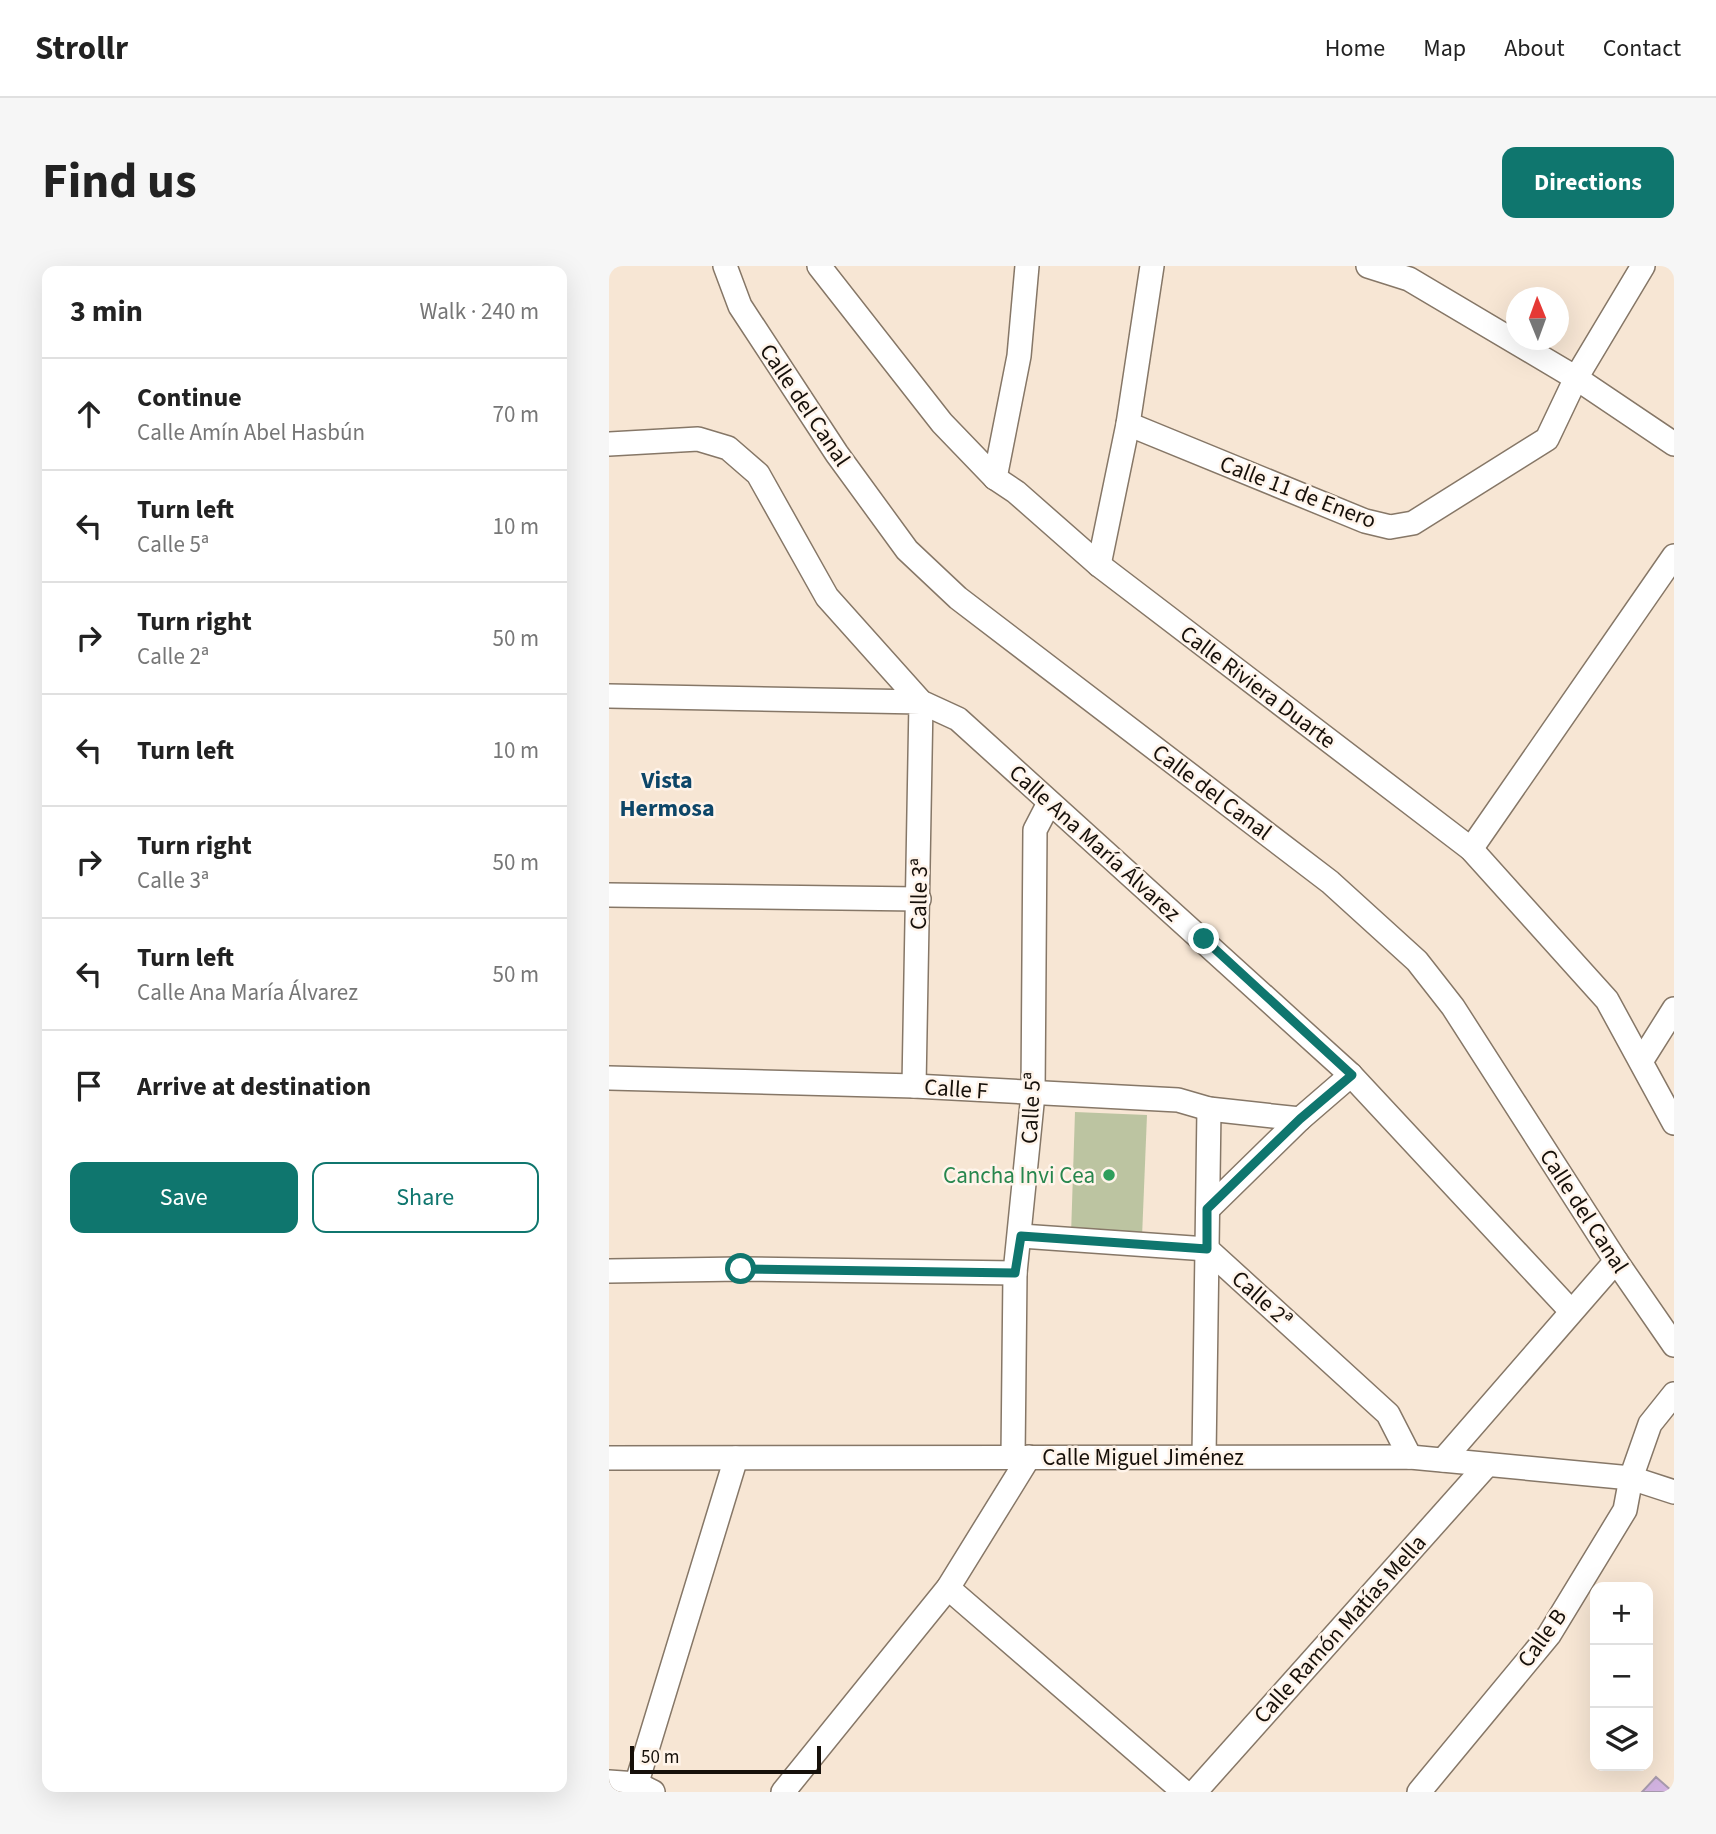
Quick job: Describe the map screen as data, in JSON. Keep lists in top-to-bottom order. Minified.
{"streets":{"street":["Calle del Canal","Calle 11 de Enero","Calle Riviera Duarte","Calle Ana María Álvarez","Calle 3ª","Calle F","Calle 5ª","Calle 2ª","Calle Miguel Jiménez","Calle Ramón Matías Mella","Calle B"]},"crossings":[["Calle Ana María Álvarez","Calle 3ª"],["Calle Ana María Álvarez","Calle 5ª"],["Calle 3ª","Calle F"],["Calle F","Calle 5ª"],["Calle 5ª","Calle Miguel Jiménez"],["Calle 2ª","Calle Miguel Jiménez"],["Calle Miguel Jiménez","Calle Ramón Matías Mella"],["Calle Miguel Jiménez","Calle B"]],"districts":["Vista Hermosa"],"places":["Cancha Invi Cea"],"scale_bar":"50 m","north":"top","page":{"header":"Strollr","nav":["Home","Map","About","Contact"],"title":"Find us","buttons":["Directions",["Save","Share"]],"heading":["3 min","Walk · 240 m"],"list":[["Continue","Calle Amín Abel Hasbún","70 m"],["Turn left","Calle 5ª","10 m"],["Turn right","Calle 2ª","50 m"],["Turn left","10 m"],["Turn right","Calle 3ª","50 m"],["Turn left","Calle Ana María Álvarez","50 m"],"Arrive at destination"],"map_buttons":["+","−"],"scale":"50 m"}}
